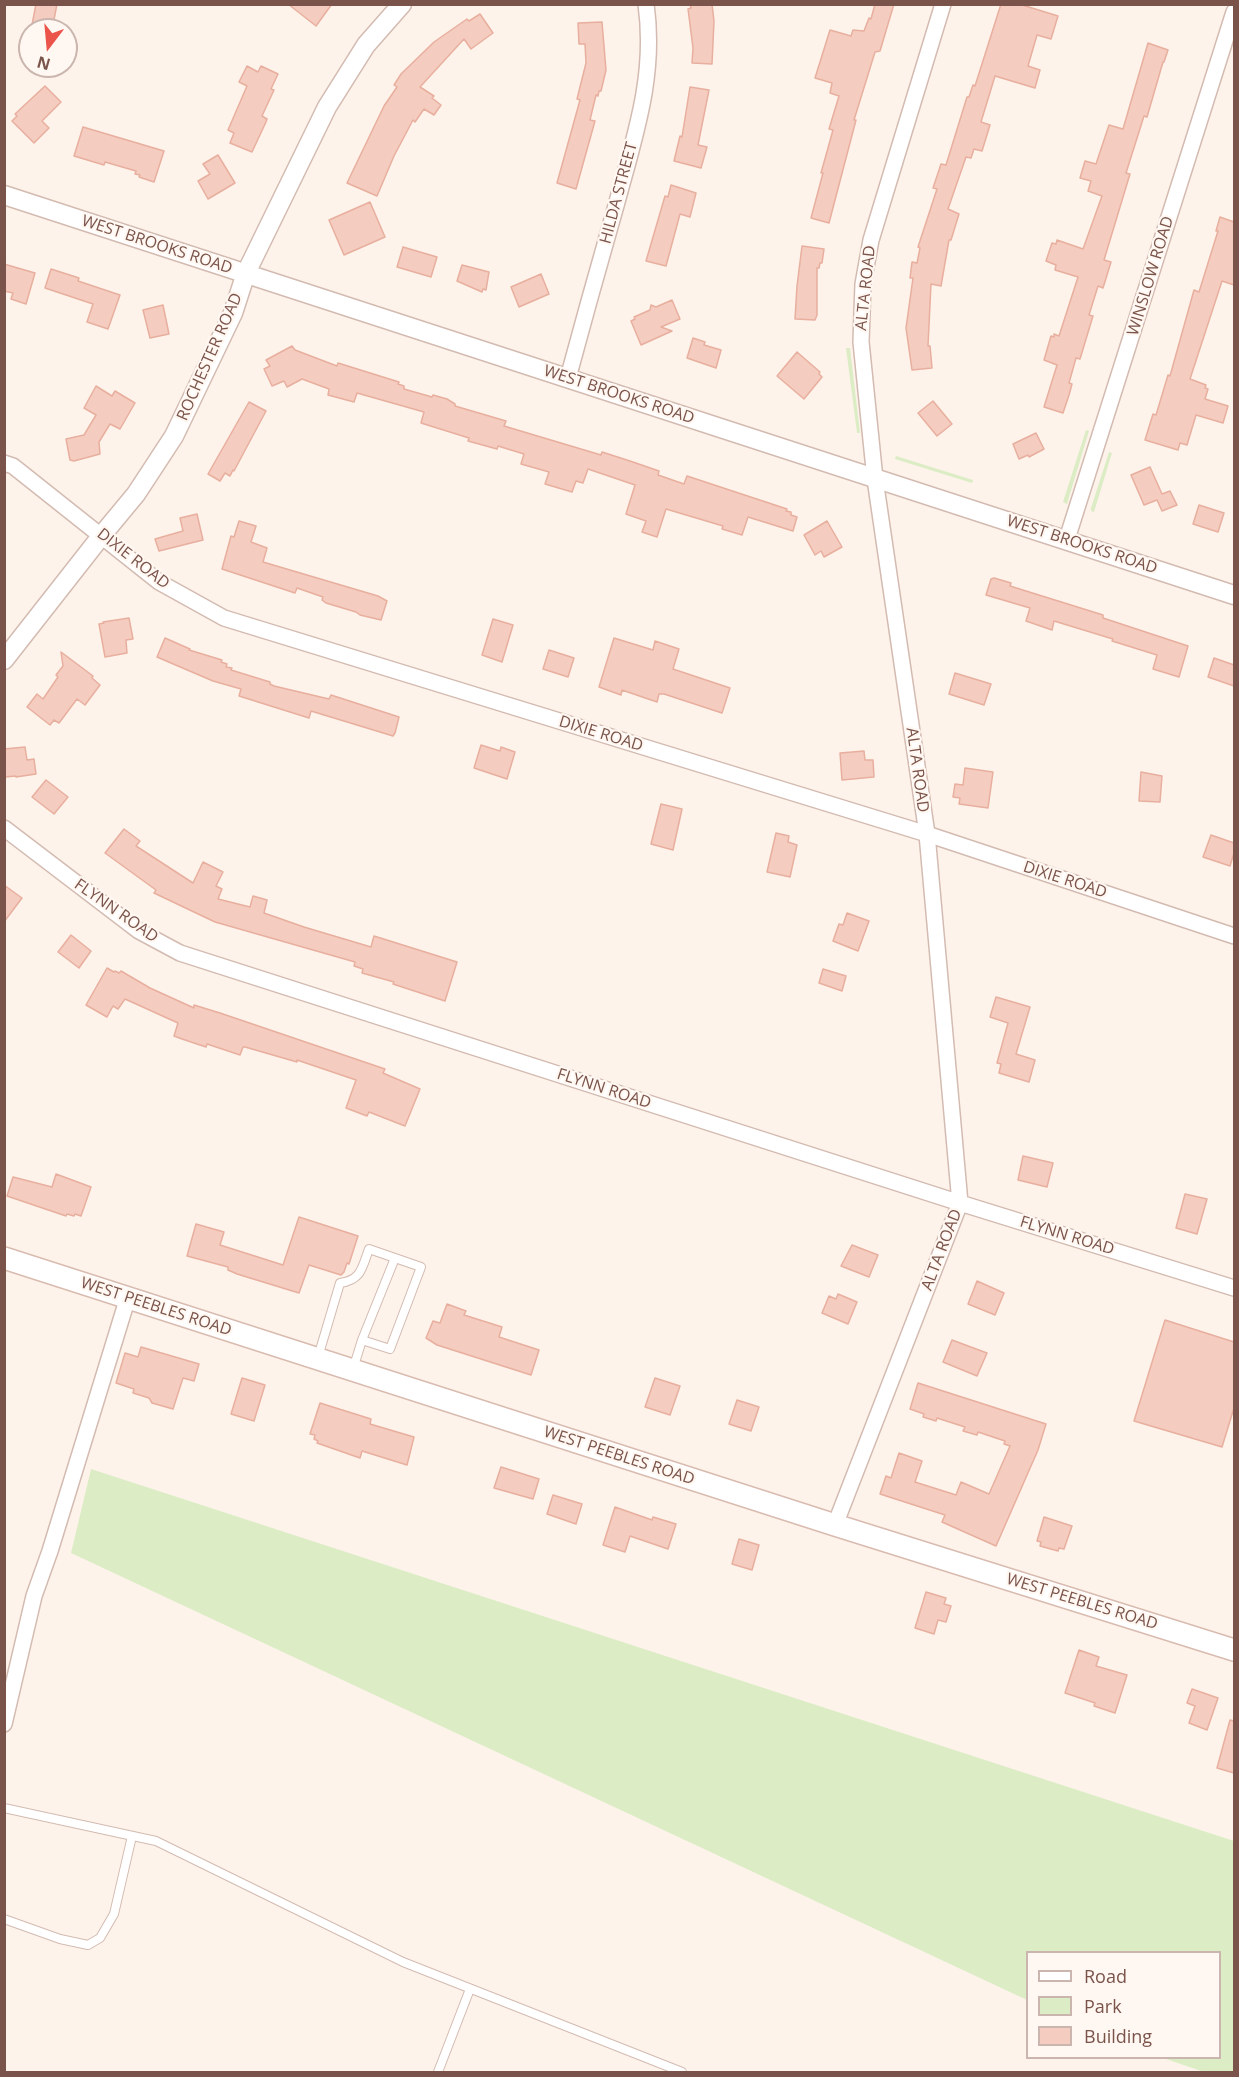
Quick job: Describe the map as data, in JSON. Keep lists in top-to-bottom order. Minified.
{"streets":{"main road":["WEST PEEBLES ROAD"],"street":["HILDA STREET","WEST BROOKS ROAD","WINSLOW ROAD","ALTA ROAD","ROCHESTER ROAD","DIXIE ROAD","FLYNN ROAD"]},"crossings":[["HILDA STREET","WEST BROOKS ROAD"],["WEST BROOKS ROAD","WINSLOW ROAD"],["WEST BROOKS ROAD","ALTA ROAD"],["WEST BROOKS ROAD","ROCHESTER ROAD"],["ALTA ROAD","DIXIE ROAD"],["ALTA ROAD","FLYNN ROAD"],["ALTA ROAD","WEST PEEBLES ROAD"],["ROCHESTER ROAD","DIXIE ROAD"]],"legend":["Road","Park","Building"],"north":"bottom"}
